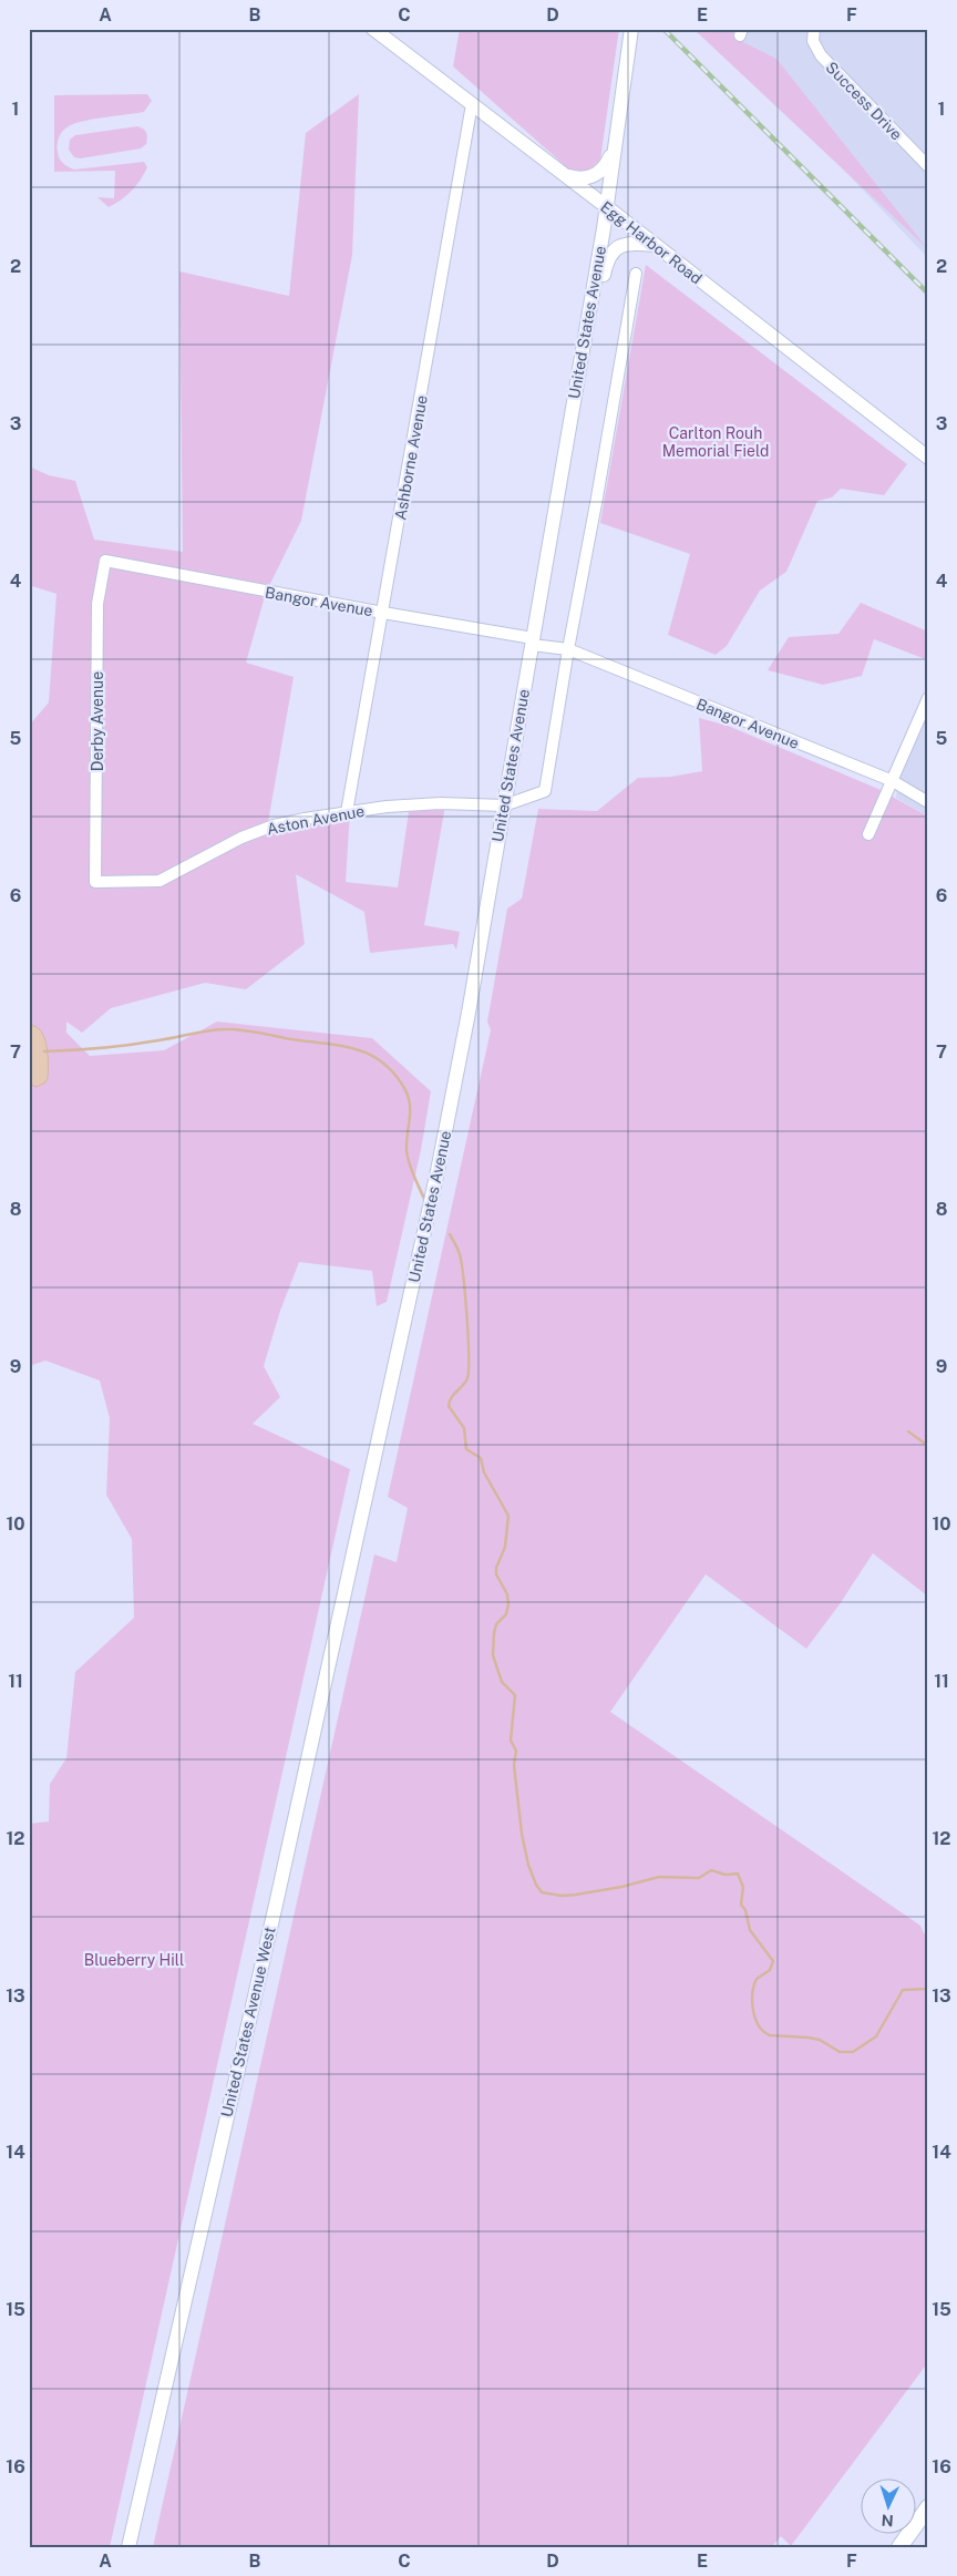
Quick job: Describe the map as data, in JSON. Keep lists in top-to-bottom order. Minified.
{"streets":{"street":["Success Drive","Egg Harbor Road","United States Avenue","Ashborne Avenue","Bangor Avenue","Derby Avenue","Aston Avenue","United States Avenue West"]},"crossings":[["Egg Harbor Road","United States Avenue"],["Egg Harbor Road","Ashborne Avenue"],["United States Avenue","Bangor Avenue"],["United States Avenue","Aston Avenue"],["United States Avenue","United States Avenue West"],["Ashborne Avenue","Bangor Avenue"],["Ashborne Avenue","Aston Avenue"],["Bangor Avenue","Derby Avenue"],["Bangor Avenue","Aston Avenue"],["Derby Avenue","Aston Avenue"]],"parks":["Carlton Rouh Memorial Field","Blueberry Hill"],"north":"bottom","grid":{"columns":["A","B","C","D","E","F"],"rows":["1","2","3","4","5","6","7","8","9","10","11","12","13","14","15","16"]}}
